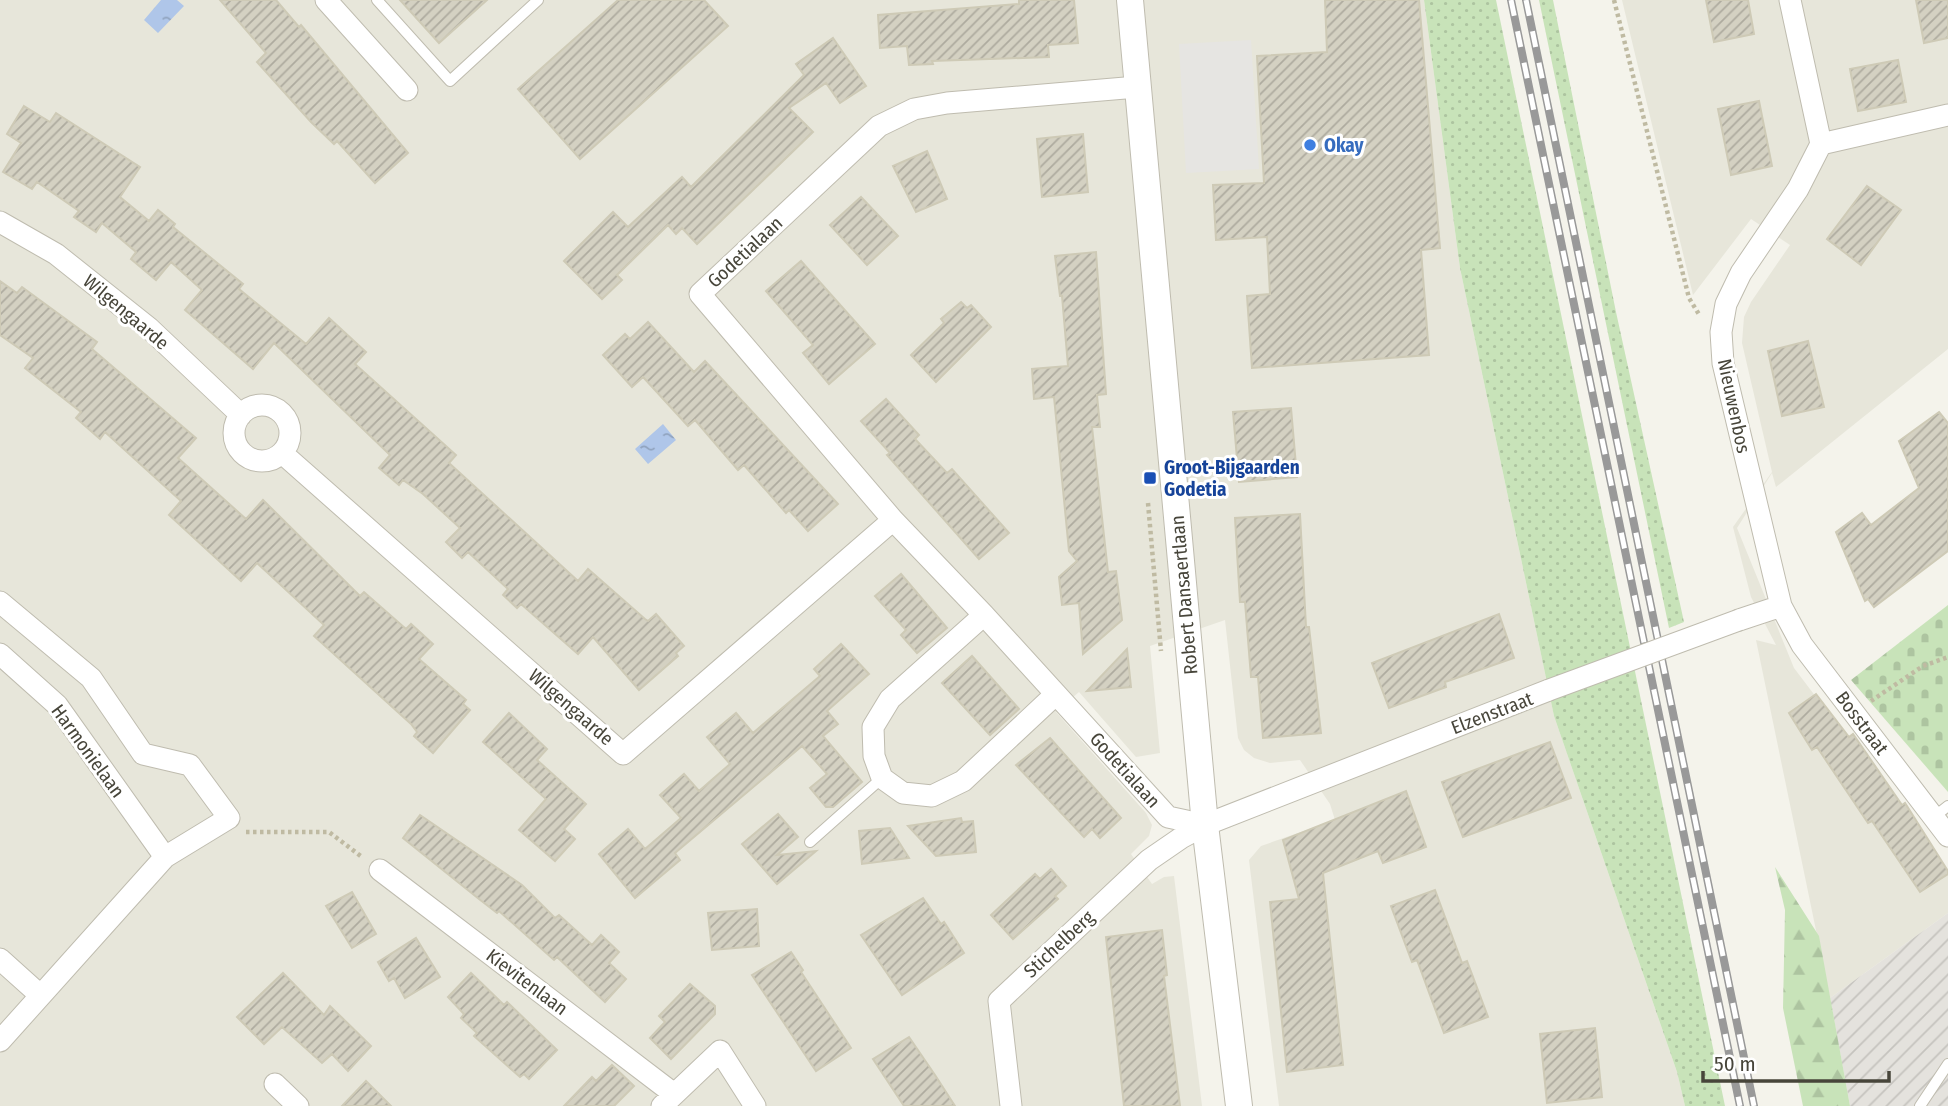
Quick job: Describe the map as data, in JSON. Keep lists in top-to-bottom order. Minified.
{"streets":{"street":["Godetialaan","Wilgengaarde","Nieuwenbos","Robert Dansaertlaan","Elzenstraat","Bosstraat","Harmonielaan","Stichelberg","Kievitenlaan"]},"crossings":[["Godetialaan","Wilgengaarde"],["Godetialaan","Robert Dansaertlaan"],["Godetialaan","Elzenstraat"],["Godetialaan","Stichelberg"],["Nieuwenbos","Elzenstraat"],["Nieuwenbos","Bosstraat"],["Robert Dansaertlaan","Elzenstraat"],["Robert Dansaertlaan","Stichelberg"],["Elzenstraat","Bosstraat"],["Elzenstraat","Stichelberg"]],"places":{"other":["Okay"],"transit":["Groot-Bijgaarden Godetia"]},"scale_bar":"50 m"}
